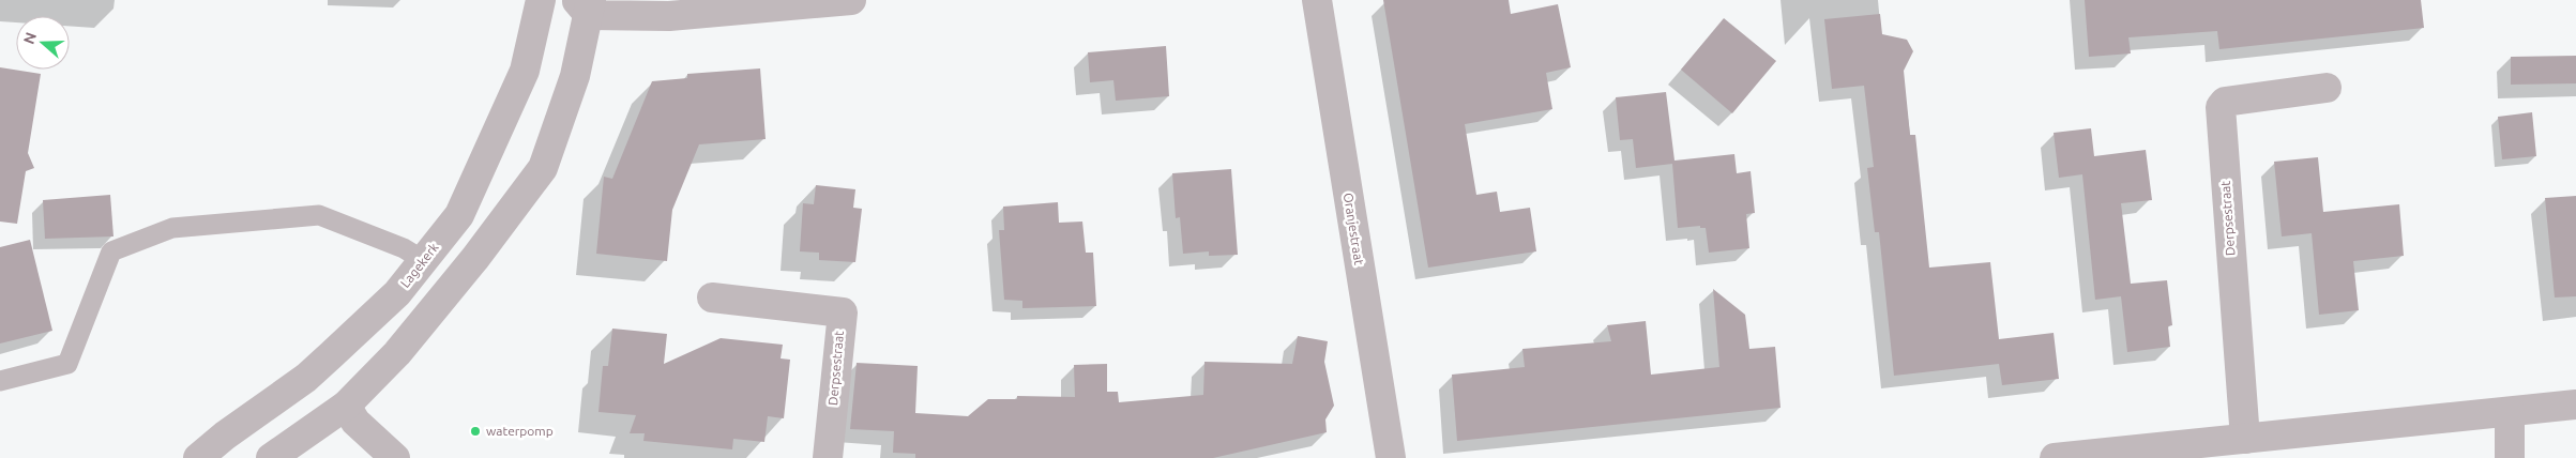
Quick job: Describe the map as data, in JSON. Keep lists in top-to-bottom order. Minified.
{"streets":{"street":["Derpsestraat","Oranjestraat","Lagekerk"]},"places":["waterpomp"],"north":"left"}
